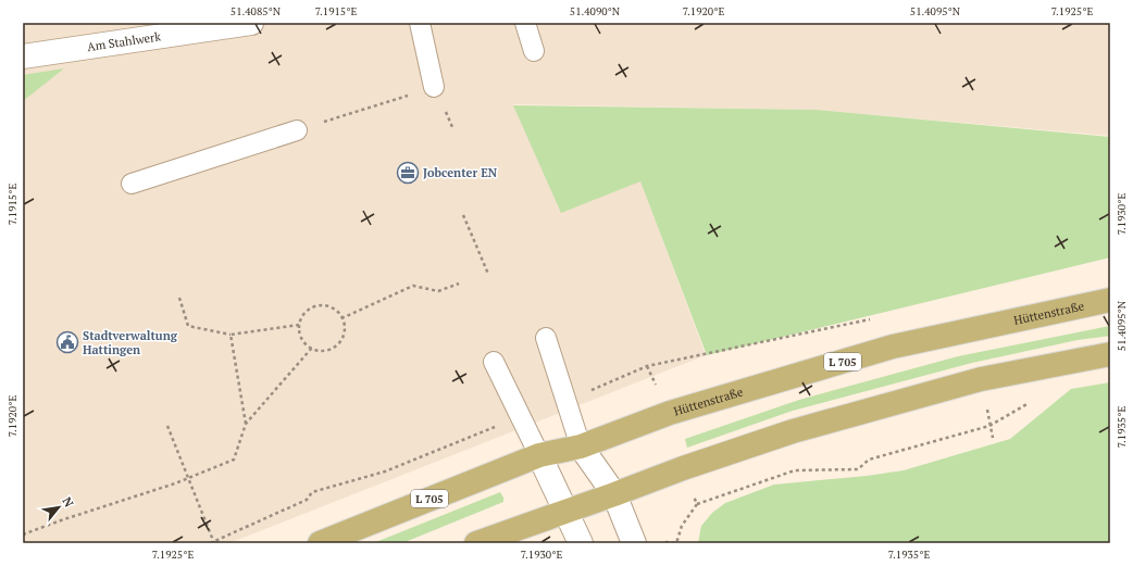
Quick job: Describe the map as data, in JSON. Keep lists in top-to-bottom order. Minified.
{"streets":{"main road":["Hüttenstraße","L 705"],"street":["Am Stahlwerk"]},"places":{"office":["Jobcenter EN"],"public building":["Stadtverwaltung Hattingen"]},"north":"top right","coordinates":["51.4085°N","7.1915°E","51.4090°N","7.1920°E","51.4095°N","7.1925°E","7.1930°E","7.1935°E"]}
